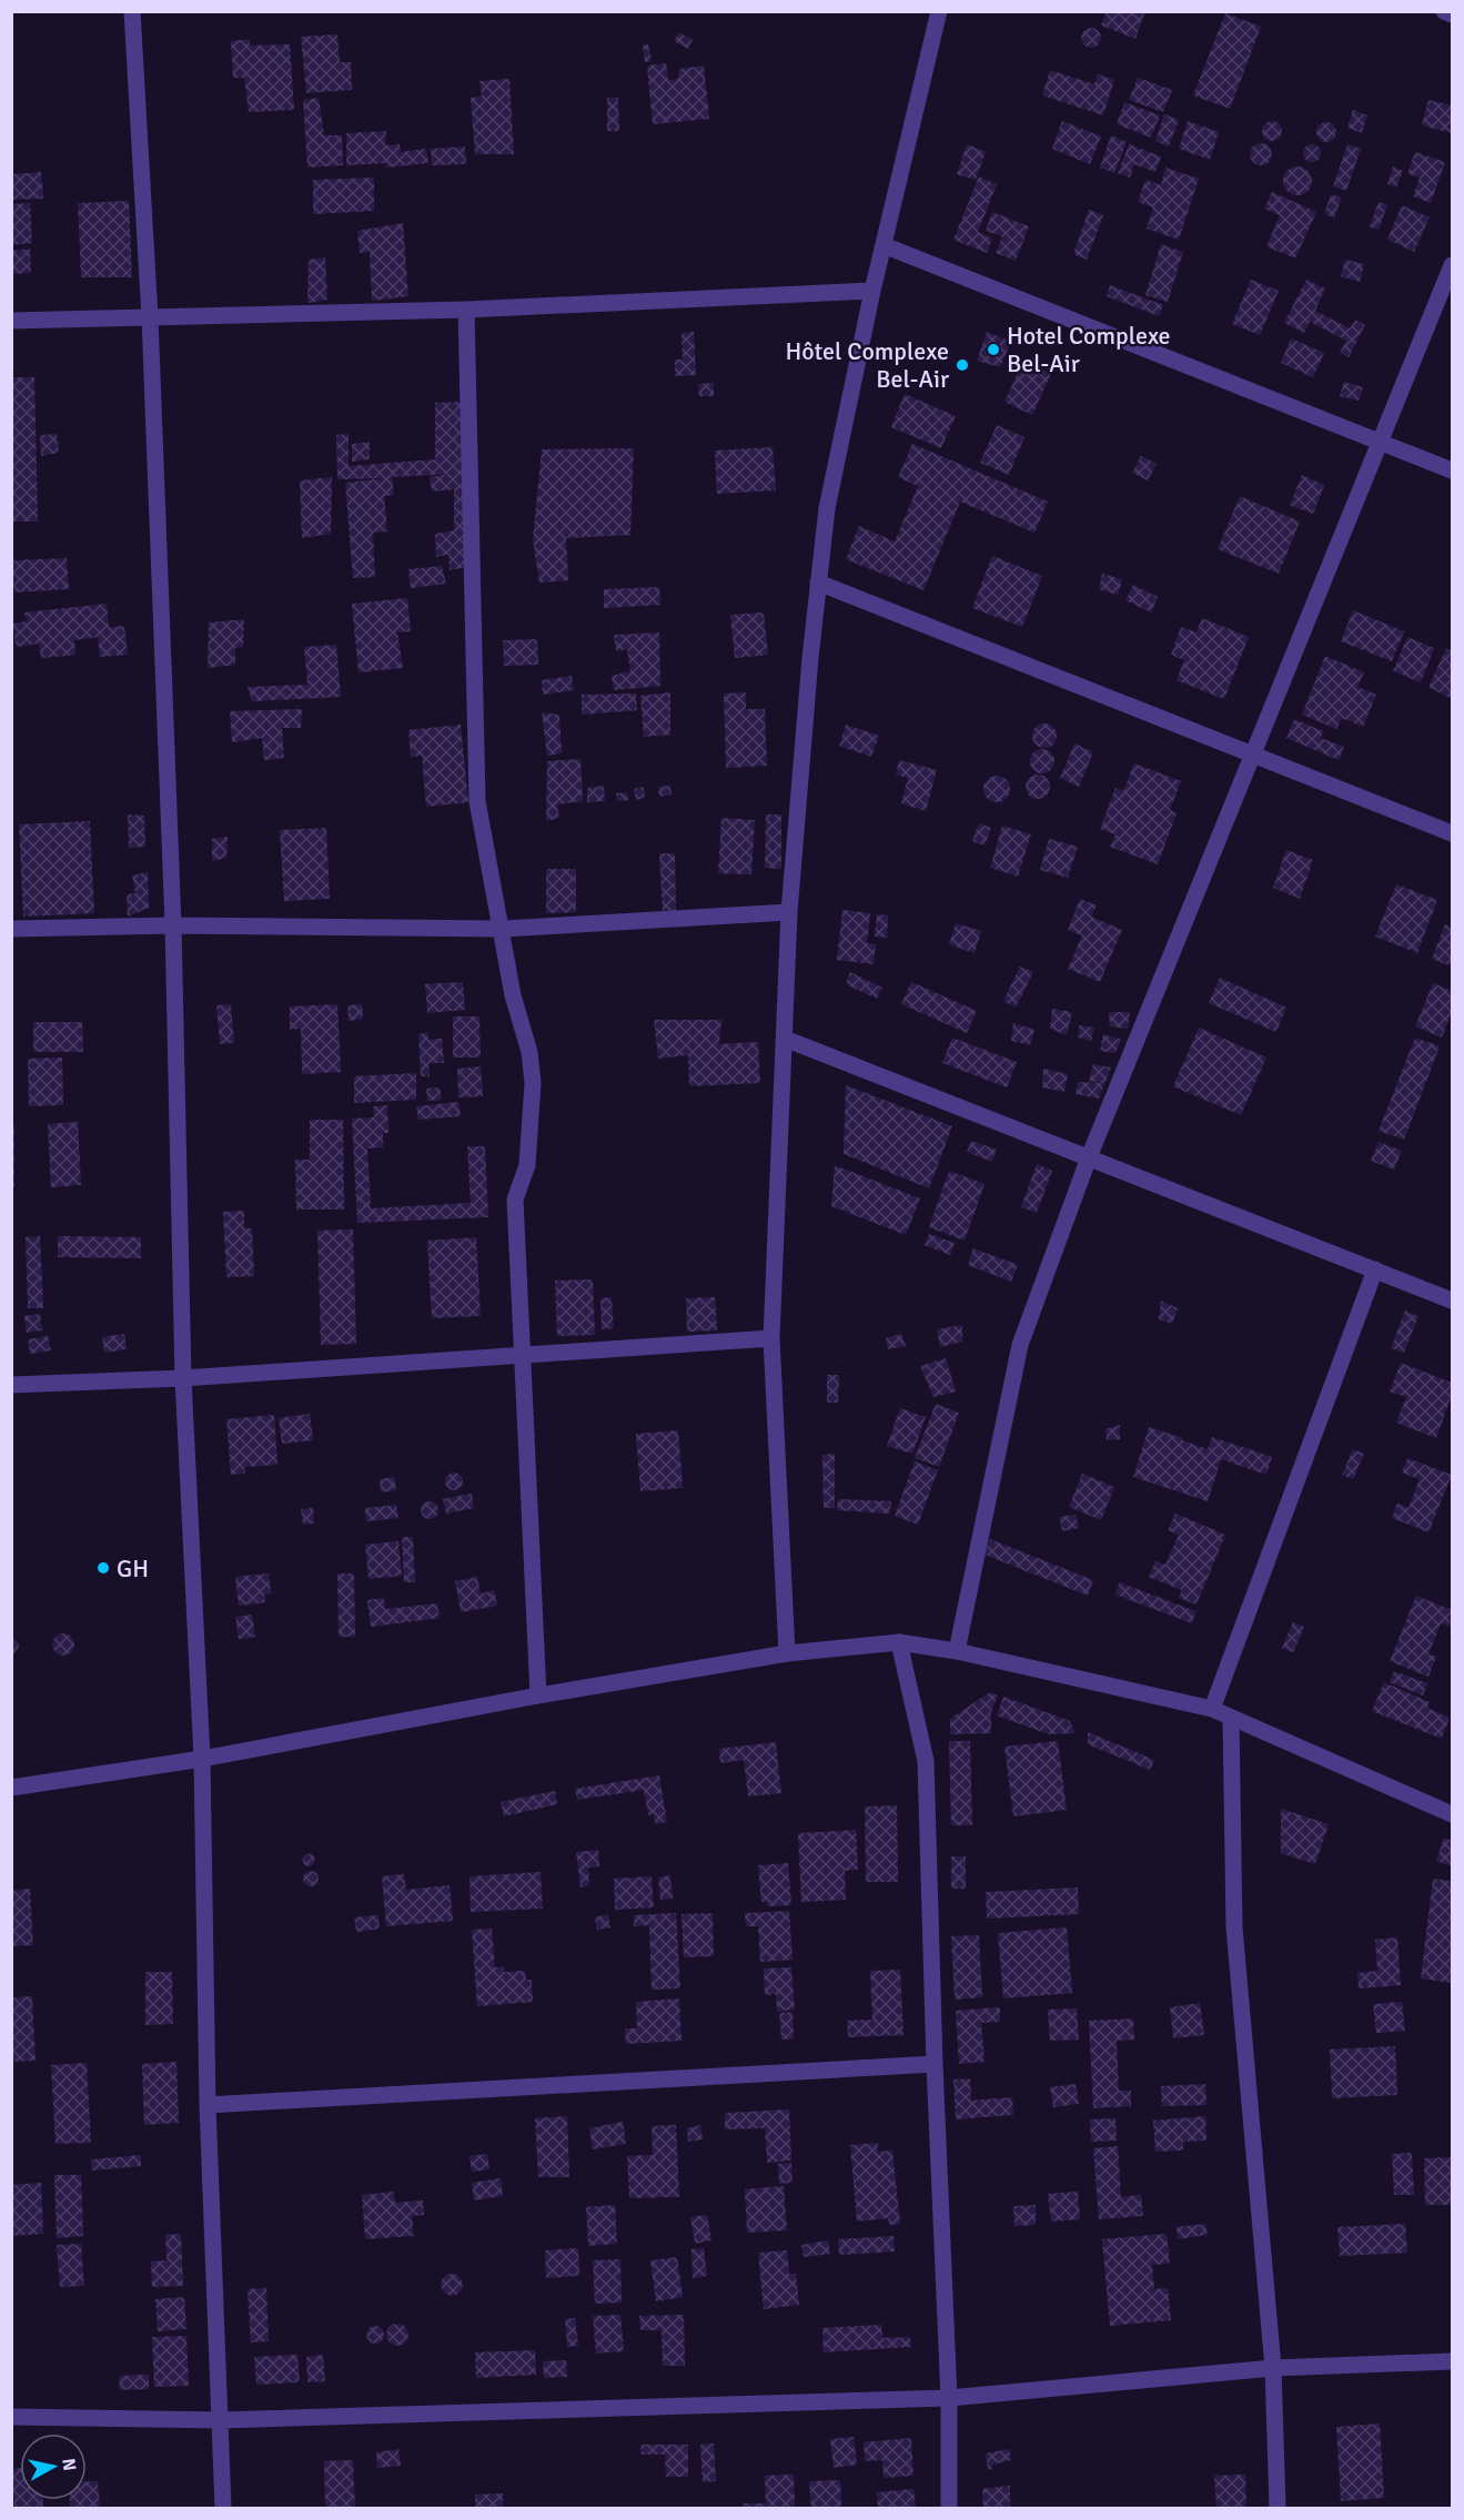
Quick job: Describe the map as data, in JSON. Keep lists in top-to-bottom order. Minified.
{"places":["Hotel Complexe Bel-Air","Hôtel Complexe Bel-Air","GH"],"north":"right"}
